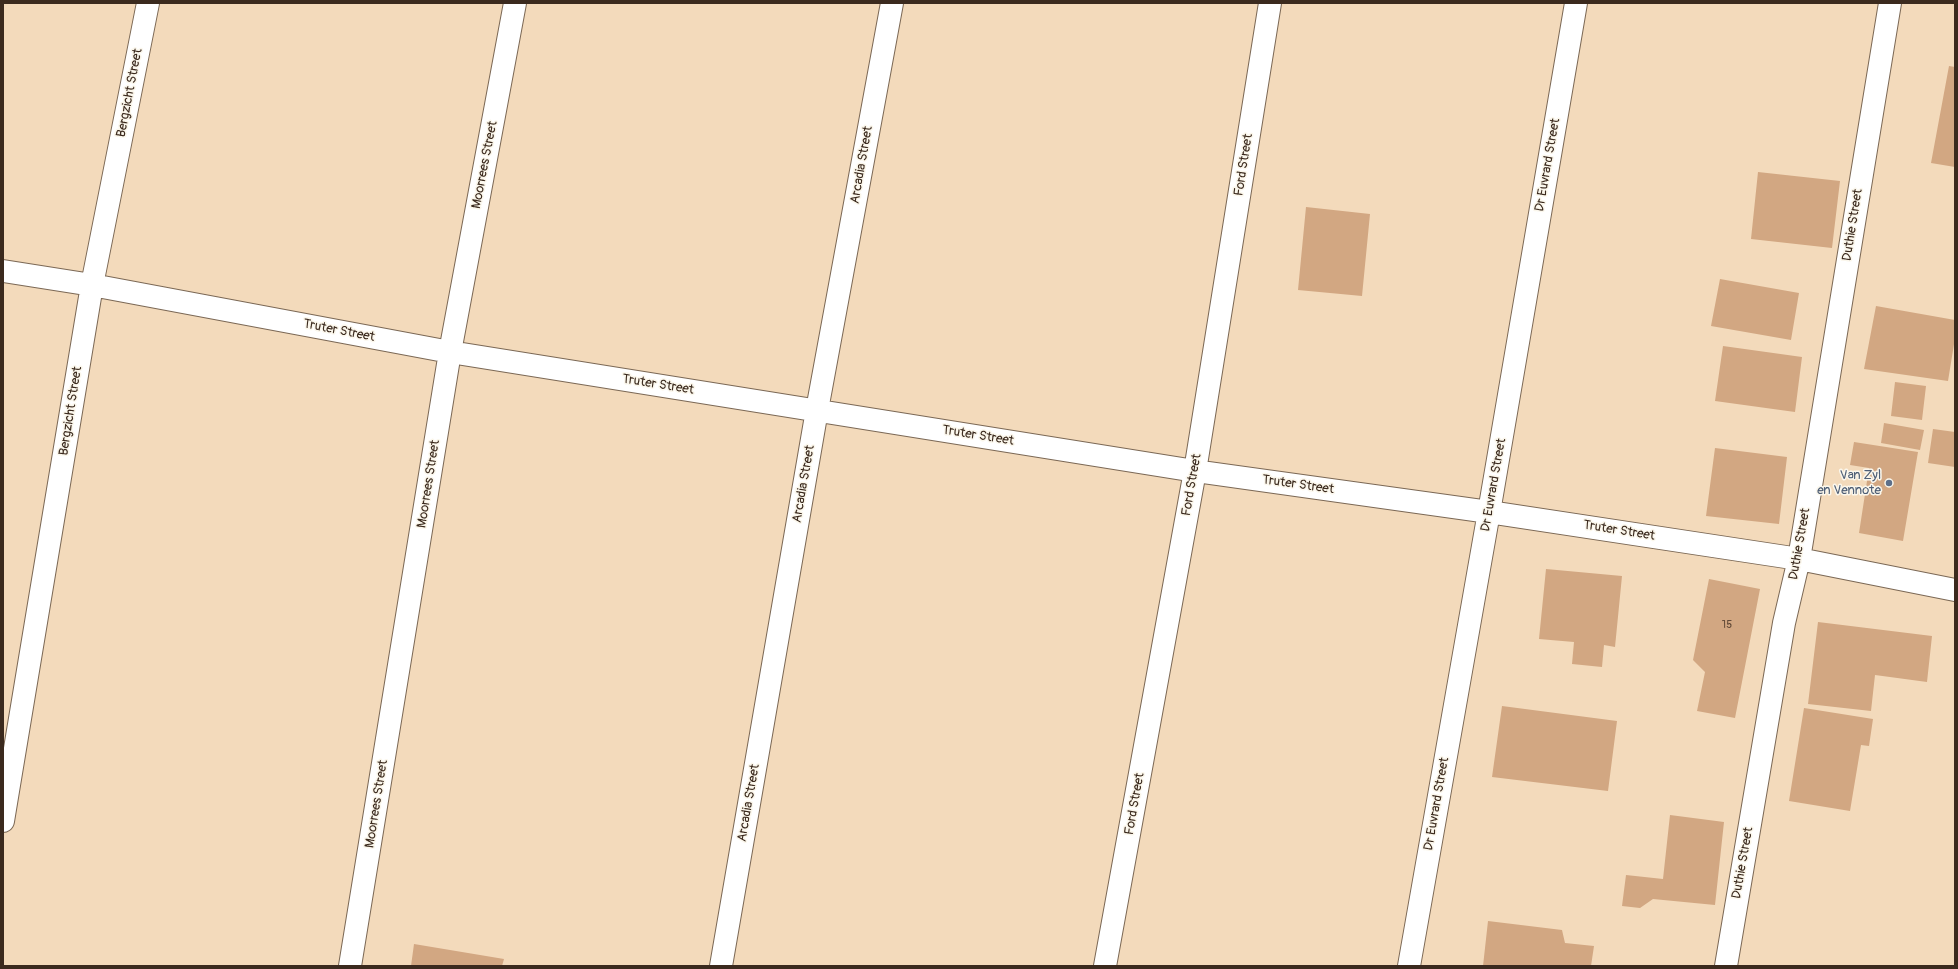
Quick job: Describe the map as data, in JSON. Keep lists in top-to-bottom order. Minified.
{"streets":{"street":["Bergzicht Street","Moorrees Street","Arcadia Street","Ford Street","Dr Euvrard Street","Duthie Street","Truter Street"]},"crossings":[["Bergzicht Street","Truter Street"],["Moorrees Street","Truter Street"],["Arcadia Street","Truter Street"],["Ford Street","Truter Street"],["Dr Euvrard Street","Truter Street"],["Duthie Street","Truter Street"]],"places":["Van Zyl en Vennote"],"house_numbers":["15"]}
